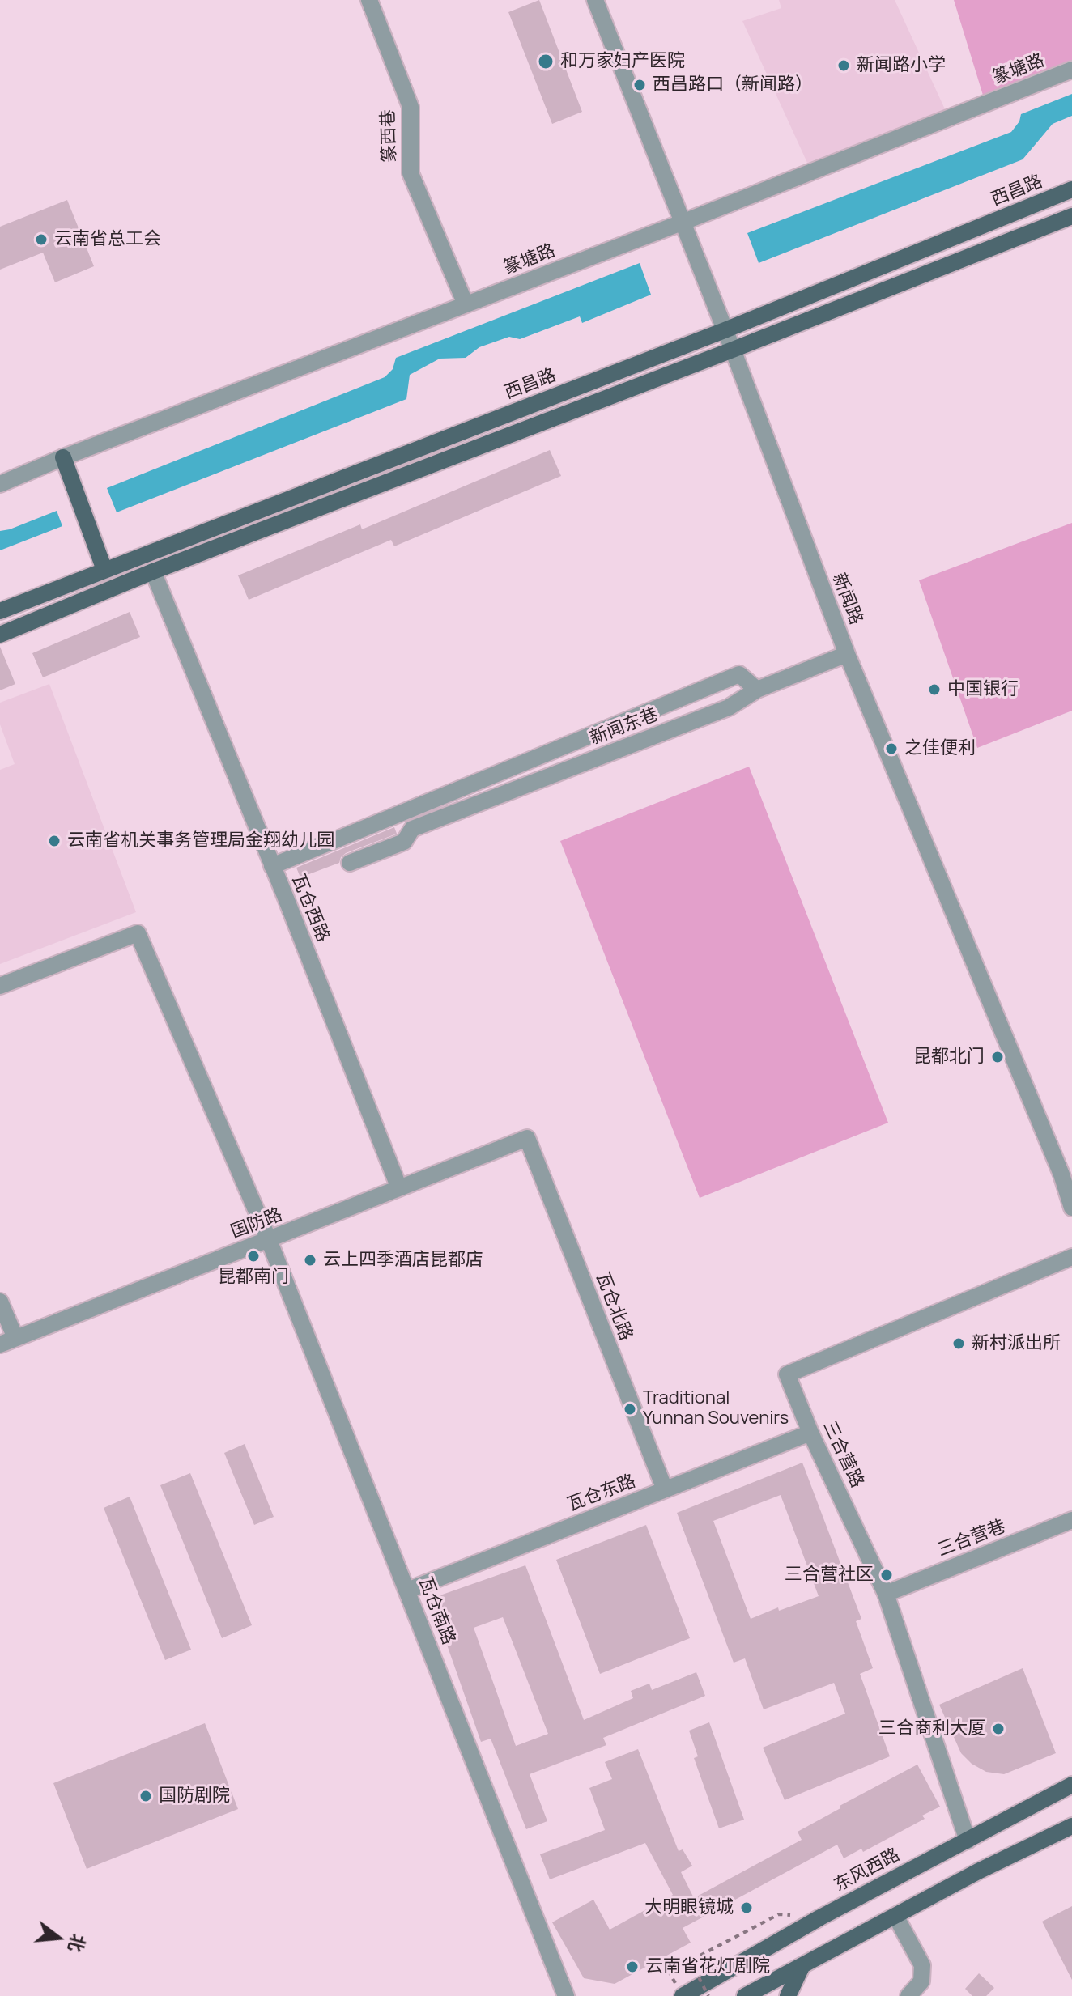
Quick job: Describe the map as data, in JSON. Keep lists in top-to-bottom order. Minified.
{"streets":{"main road":["西昌路","东风西路"],"street":["篆塘路","篆西巷","新闻路","新闻东巷","瓦仓西路","国防路","瓦仓北路","三合营路","瓦仓东路","三合营巷","瓦仓南路"]},"crossings":[["篆塘路","篆西巷"],["篆塘路","新闻路"],["西昌路","新闻路"],["新闻路","新闻东巷"],["瓦仓西路","国防路"],["国防路","瓦仓北路"],["国防路","瓦仓南路"],["瓦仓北路","瓦仓东路"],["三合营路","瓦仓东路"],["三合营路","三合营巷"],["三合营路","东风西路"],["瓦仓东路","瓦仓南路"]],"places":["和万家妇产医院","新闻路小学","西昌路口（新闻路）","云南省总工会","中国银行","之佳便利","云南省机关事务管理局金翔幼儿园","昆都北门","昆都南门","云上四季酒店昆都店","新村派出所","Traditional Yunnan Souvenirs","三合营社区","三合商利大厦","国防剧院","大明眼镜城","云南省花灯剧院"],"north":"right"}
